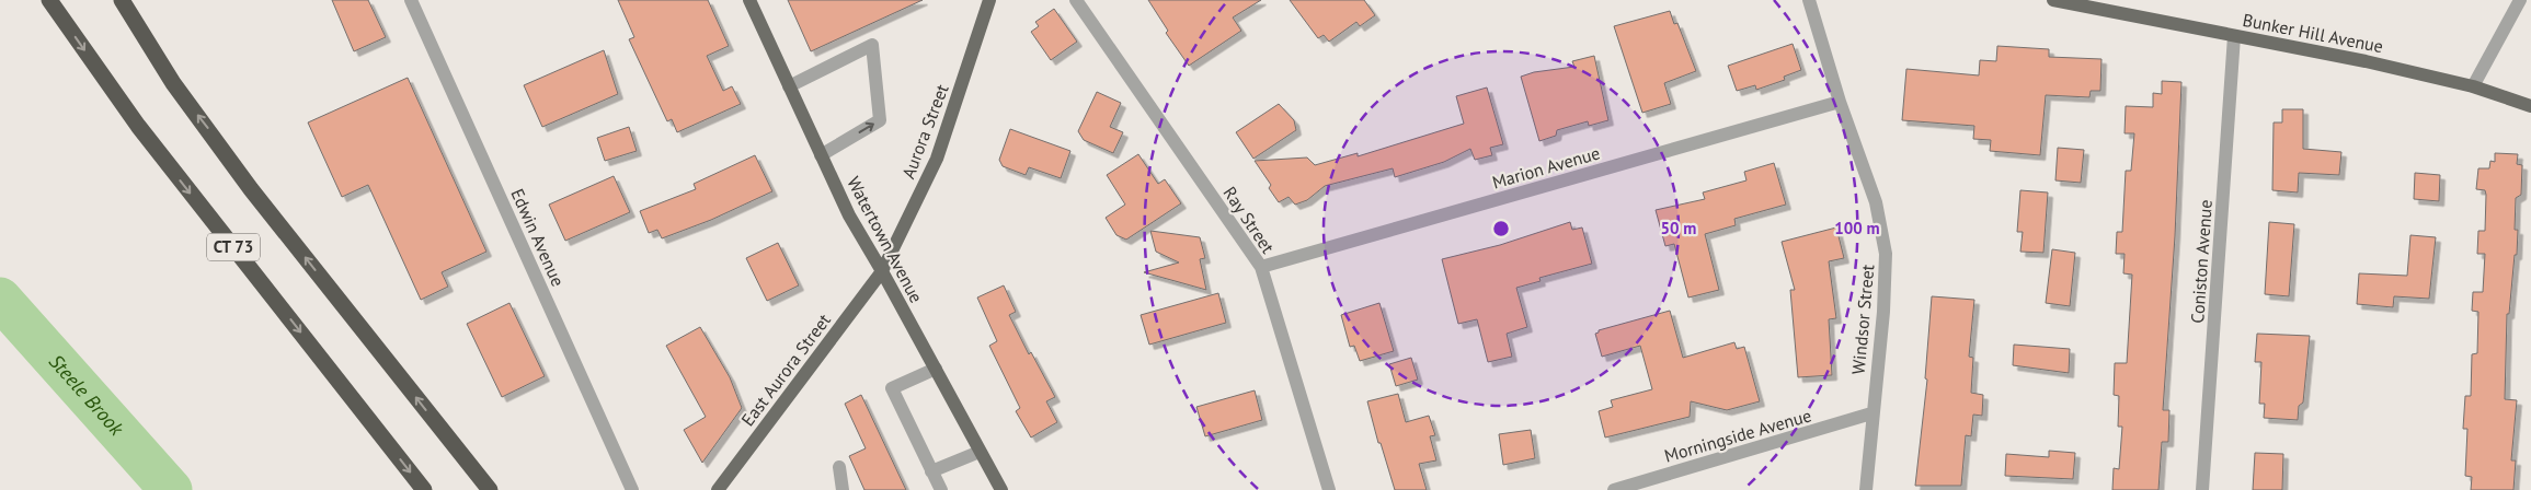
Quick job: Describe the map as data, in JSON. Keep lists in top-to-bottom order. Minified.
{"streets":{"highway":["CT 73"],"main road":["Bunker Hill Avenue","Aurora Street","Watertown Avenue","East Aurora Street"],"street":["Marion Avenue","Ray Street","Edwin Avenue","Coniston Avenue","Windsor Street","Morningside Avenue"]},"crossings":[["Bunker Hill Avenue","Coniston Avenue"],["Aurora Street","Watertown Avenue"],["Aurora Street","East Aurora Street"],["Marion Avenue","Ray Street"],["Marion Avenue","Windsor Street"],["Watertown Avenue","East Aurora Street"],["Windsor Street","Morningside Avenue"]],"water":["Steele Brook"],"rings":["50 m","100 m"]}
